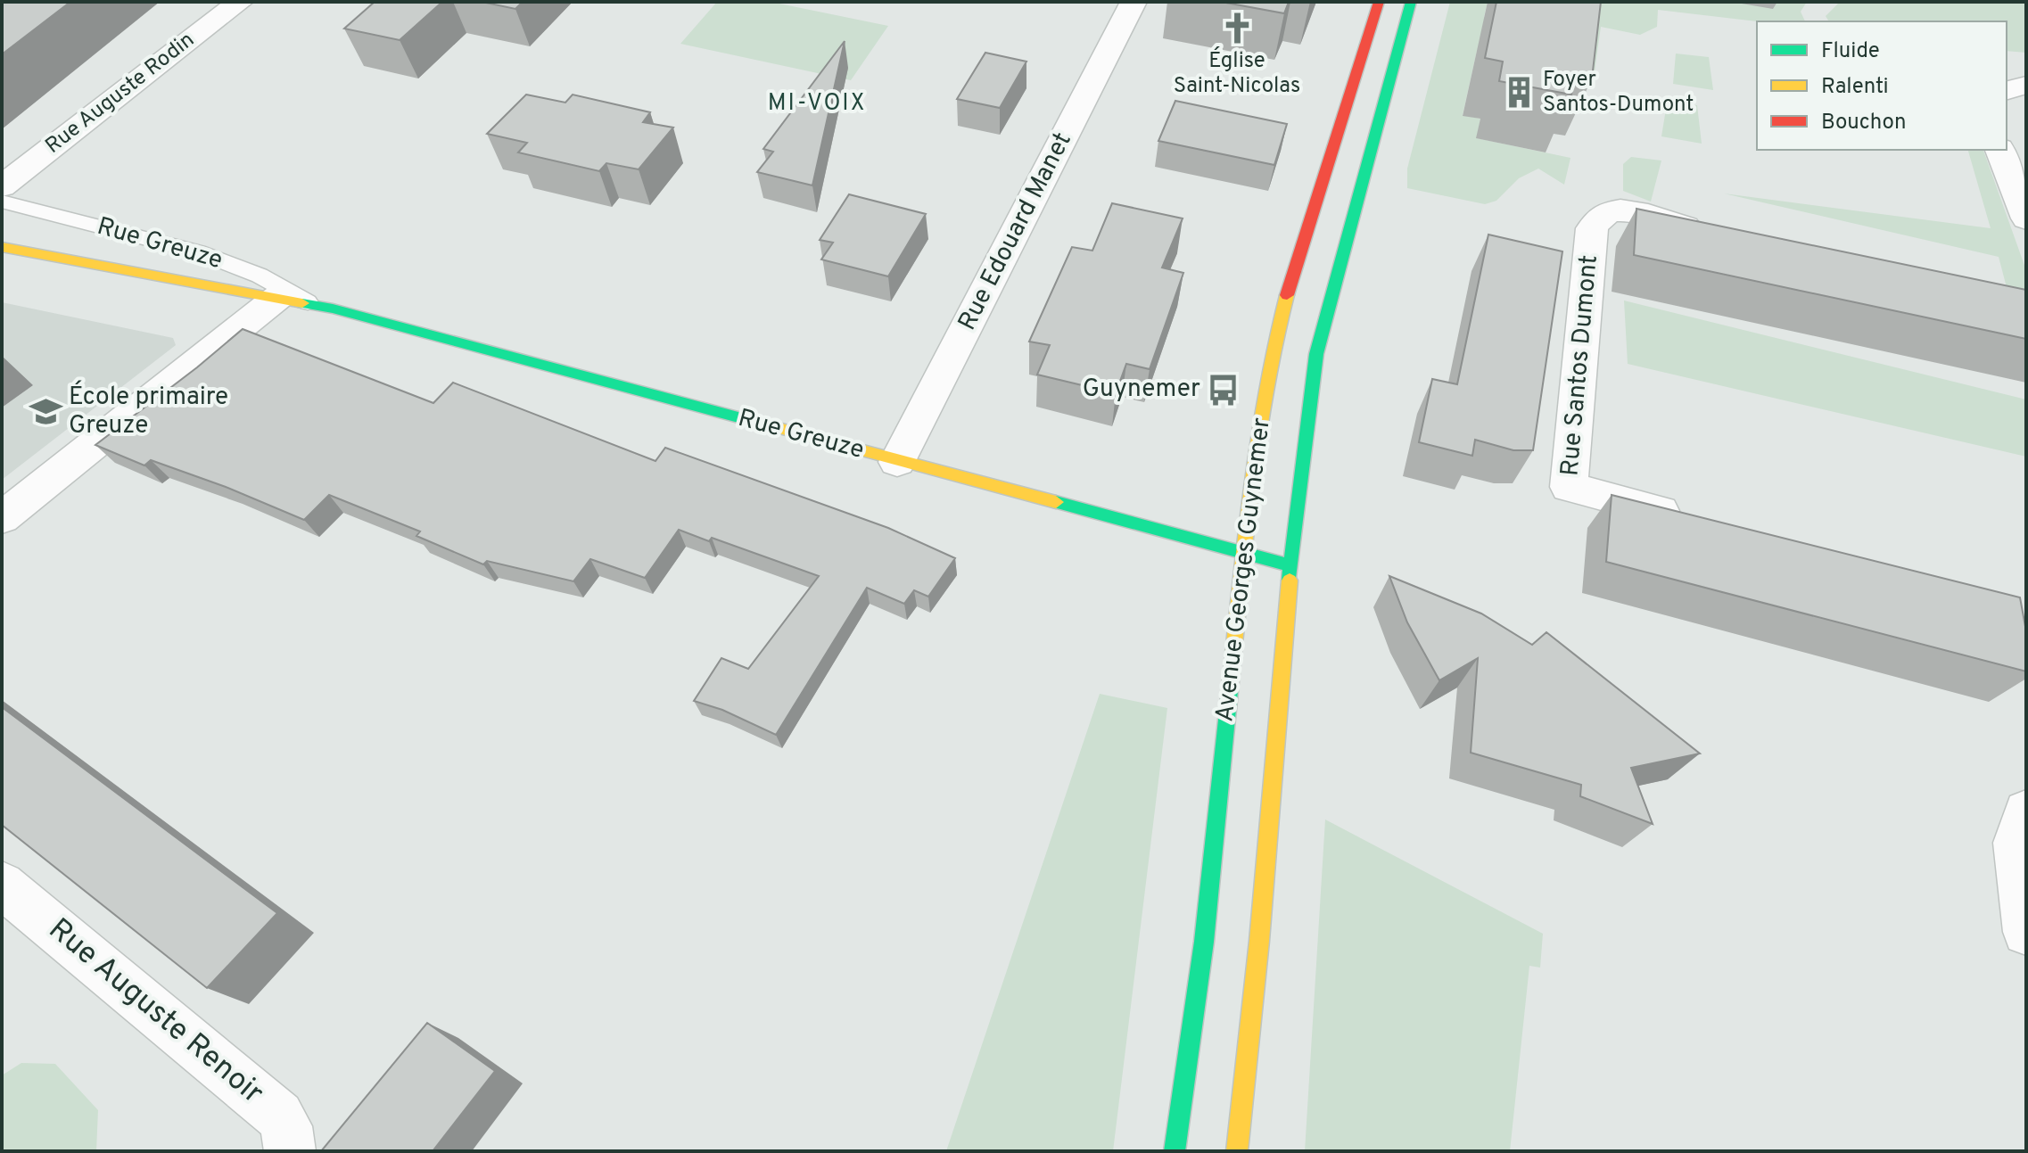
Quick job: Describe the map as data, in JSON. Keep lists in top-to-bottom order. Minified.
{"streets":{"street":["Rue Auguste Rodin","Rue Edouard Manet","Rue Greuze","Rue Santos Dumont","Avenue Georges Guynemer","Rue Auguste Renoir"]},"crossings":[["Rue Edouard Manet","Rue Greuze"],["Rue Greuze","Avenue Georges Guynemer"]],"districts":["MI-VOIX"],"places":{"church":["Église Saint-Nicolas"],"building":["Foyer Santos-Dumont"],"bus stop":["Guynemer"],"school or university":["École primaire Greuze"]},"legend":["Fluide","Ralenti","Bouchon"]}
